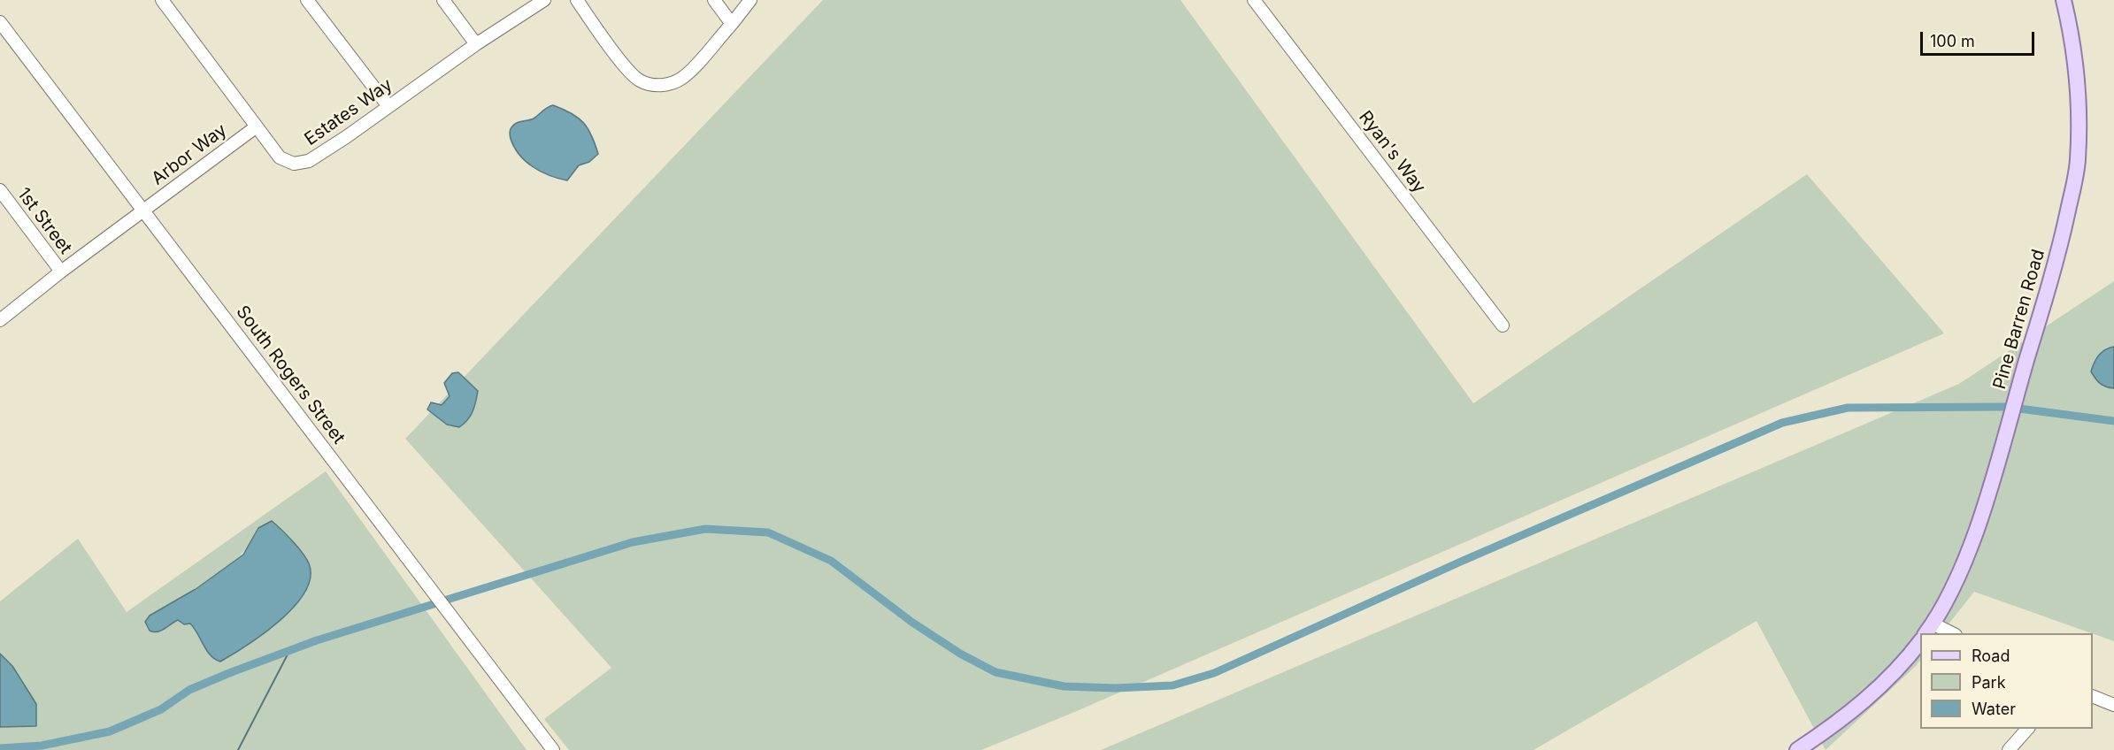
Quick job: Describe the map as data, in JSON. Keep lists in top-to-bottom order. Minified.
{"streets":{"main road":["Pine Barren Road"],"street":["Estates Way","Ryan's Way","Arbor Way","1st Street","South Rogers Street"]},"crossings":[["Estates Way","Arbor Way"],["Arbor Way","1st Street"],["Arbor Way","South Rogers Street"]],"legend":["Road","Park","Water"],"scale_bar":"100 m"}
